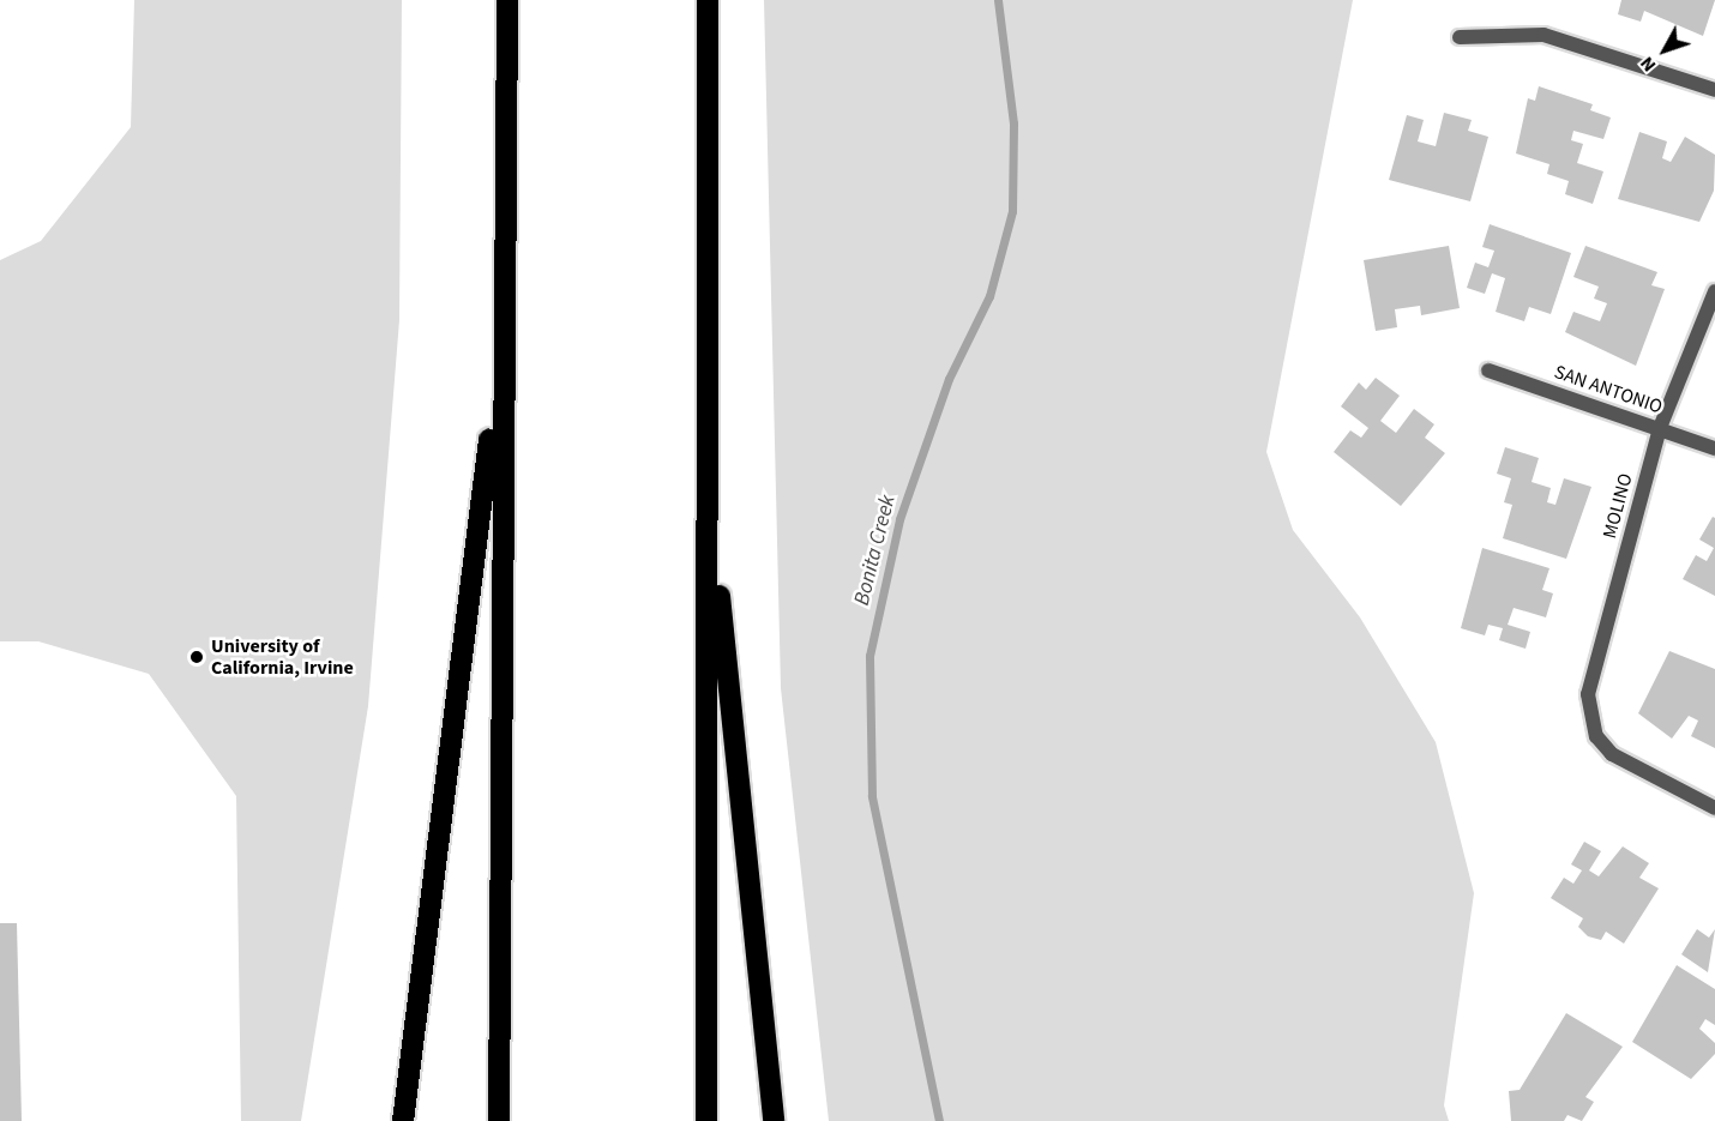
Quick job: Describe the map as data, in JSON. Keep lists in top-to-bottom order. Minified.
{"streets":{"street":["SAN ANTONIO","MOLINO"]},"crossings":[["SAN ANTONIO","MOLINO"]],"water":["Bonita Creek"],"places":["University of California, Irvine"],"north":"bottom left"}
